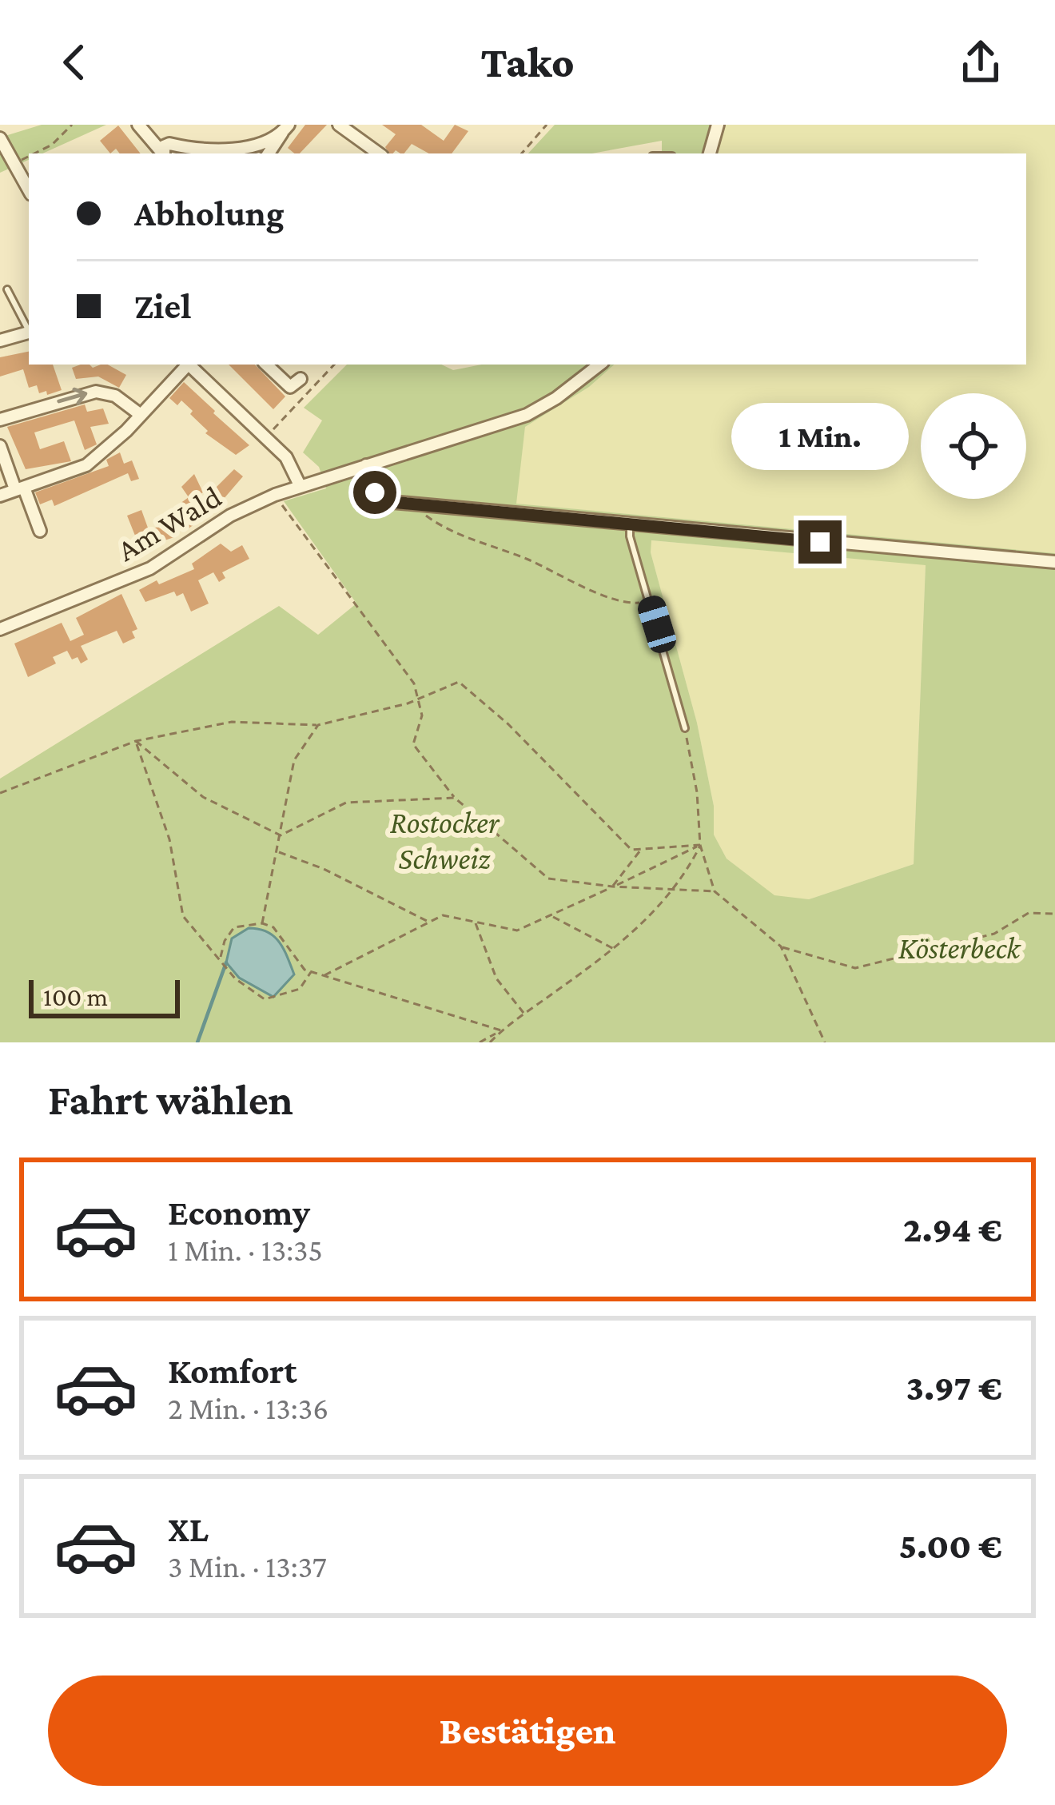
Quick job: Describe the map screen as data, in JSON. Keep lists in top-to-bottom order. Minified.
{"streets":{"street":["Am Wald"]},"parks":["Rostocker Schweiz","Kösterbeck"],"scale_bar":"100 m","page":{"header":"Tako","banner":["Abholung","Ziel"],"bubble":"1 Min.","scale":"100 m","heading":"Fahrt wählen","list":[{"name":"Economy","note":"1 Min. · 13:35","value":"2.94 €"},{"name":"Komfort","note":"2 Min. · 13:36","value":"3.97 €"},{"name":"XL","note":"3 Min. · 13:37","value":"5.00 €"}],"buttons":"Bestätigen"}}
